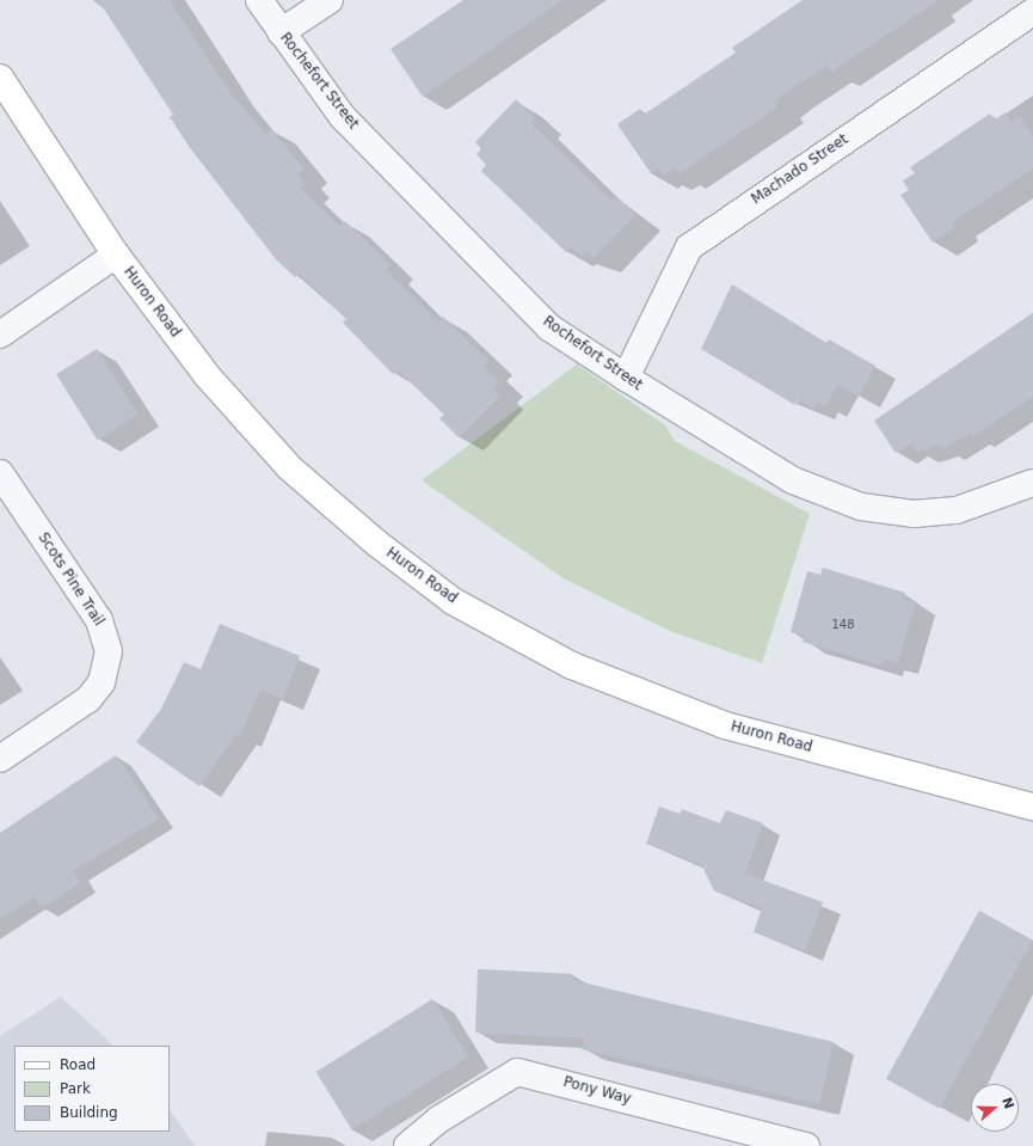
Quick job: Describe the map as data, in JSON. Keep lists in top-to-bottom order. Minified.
{"streets":{"main road":["Huron Road"],"street":["Rochefort Street","Machado Street","Scots Pine Trail","Pony Way"]},"crossings":[["Rochefort Street","Machado Street"]],"house_numbers":["148"],"legend":["Road","Park","Building"],"north":"right"}
